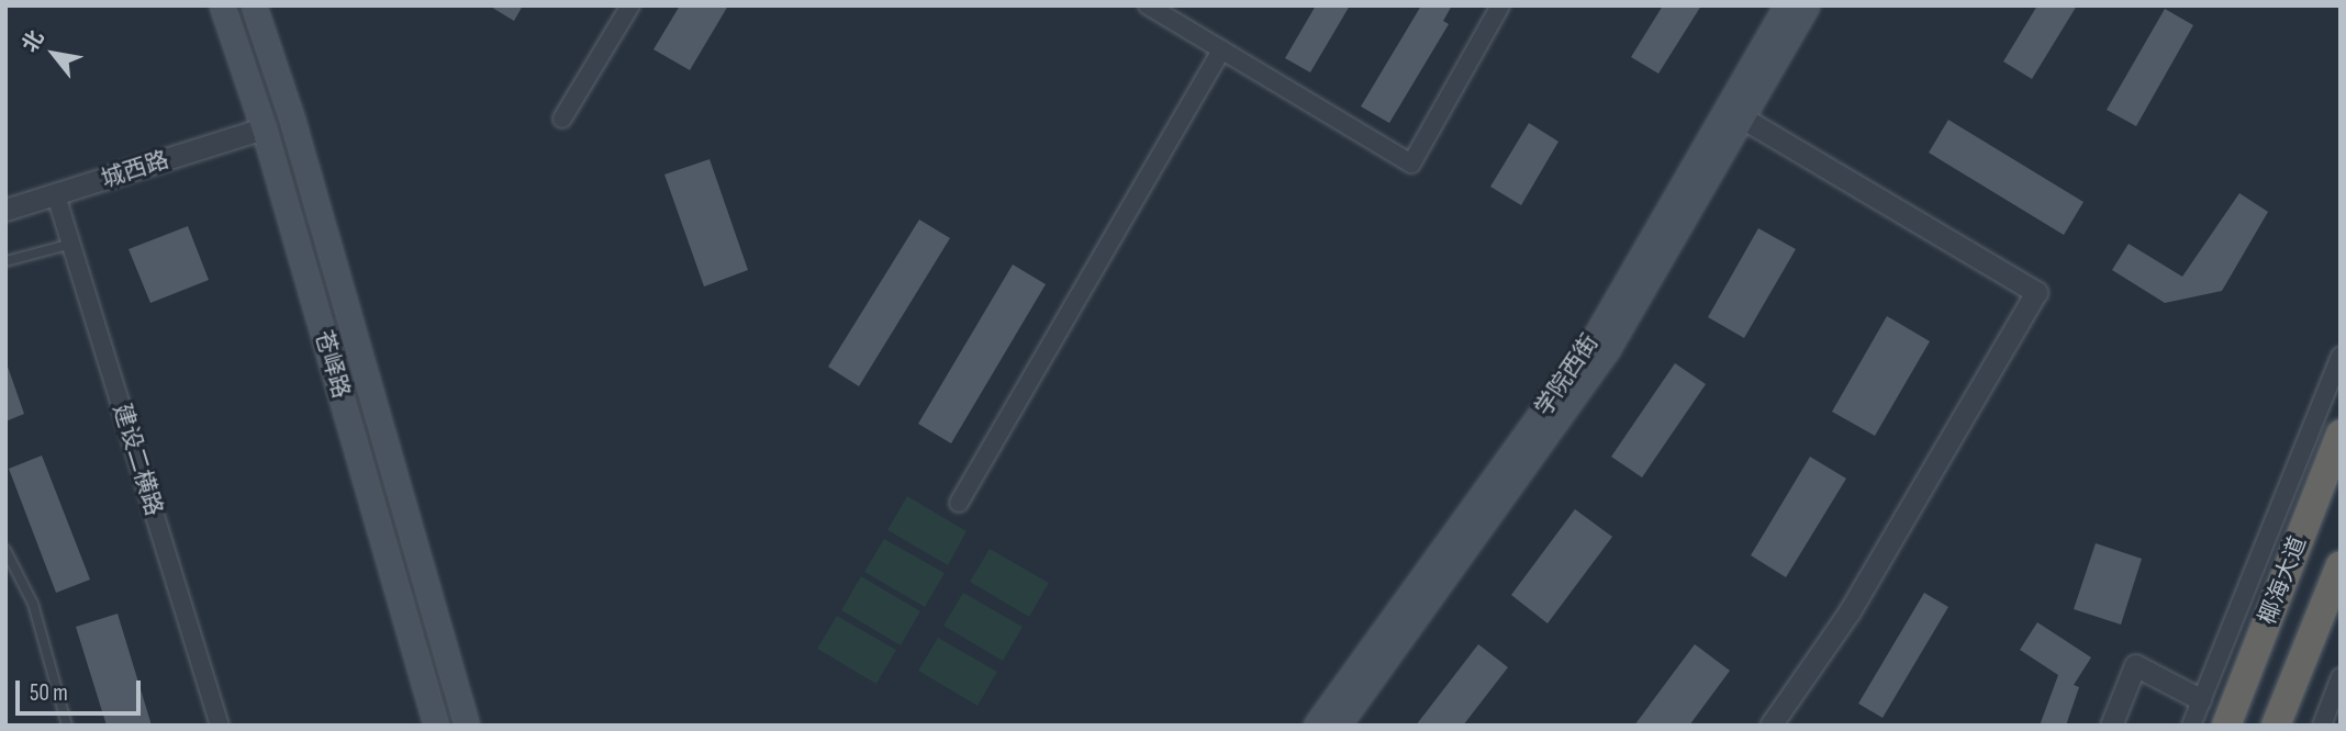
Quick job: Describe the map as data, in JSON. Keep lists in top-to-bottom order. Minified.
{"streets":{"highway":["椰海大道"],"main road":["苍峄路","学院西街"],"street":["城西路","建设二横路"]},"crossings":[["城西路","苍峄路"],["城西路","建设二横路"]],"scale_bar":"50 m","north":"top left"}
